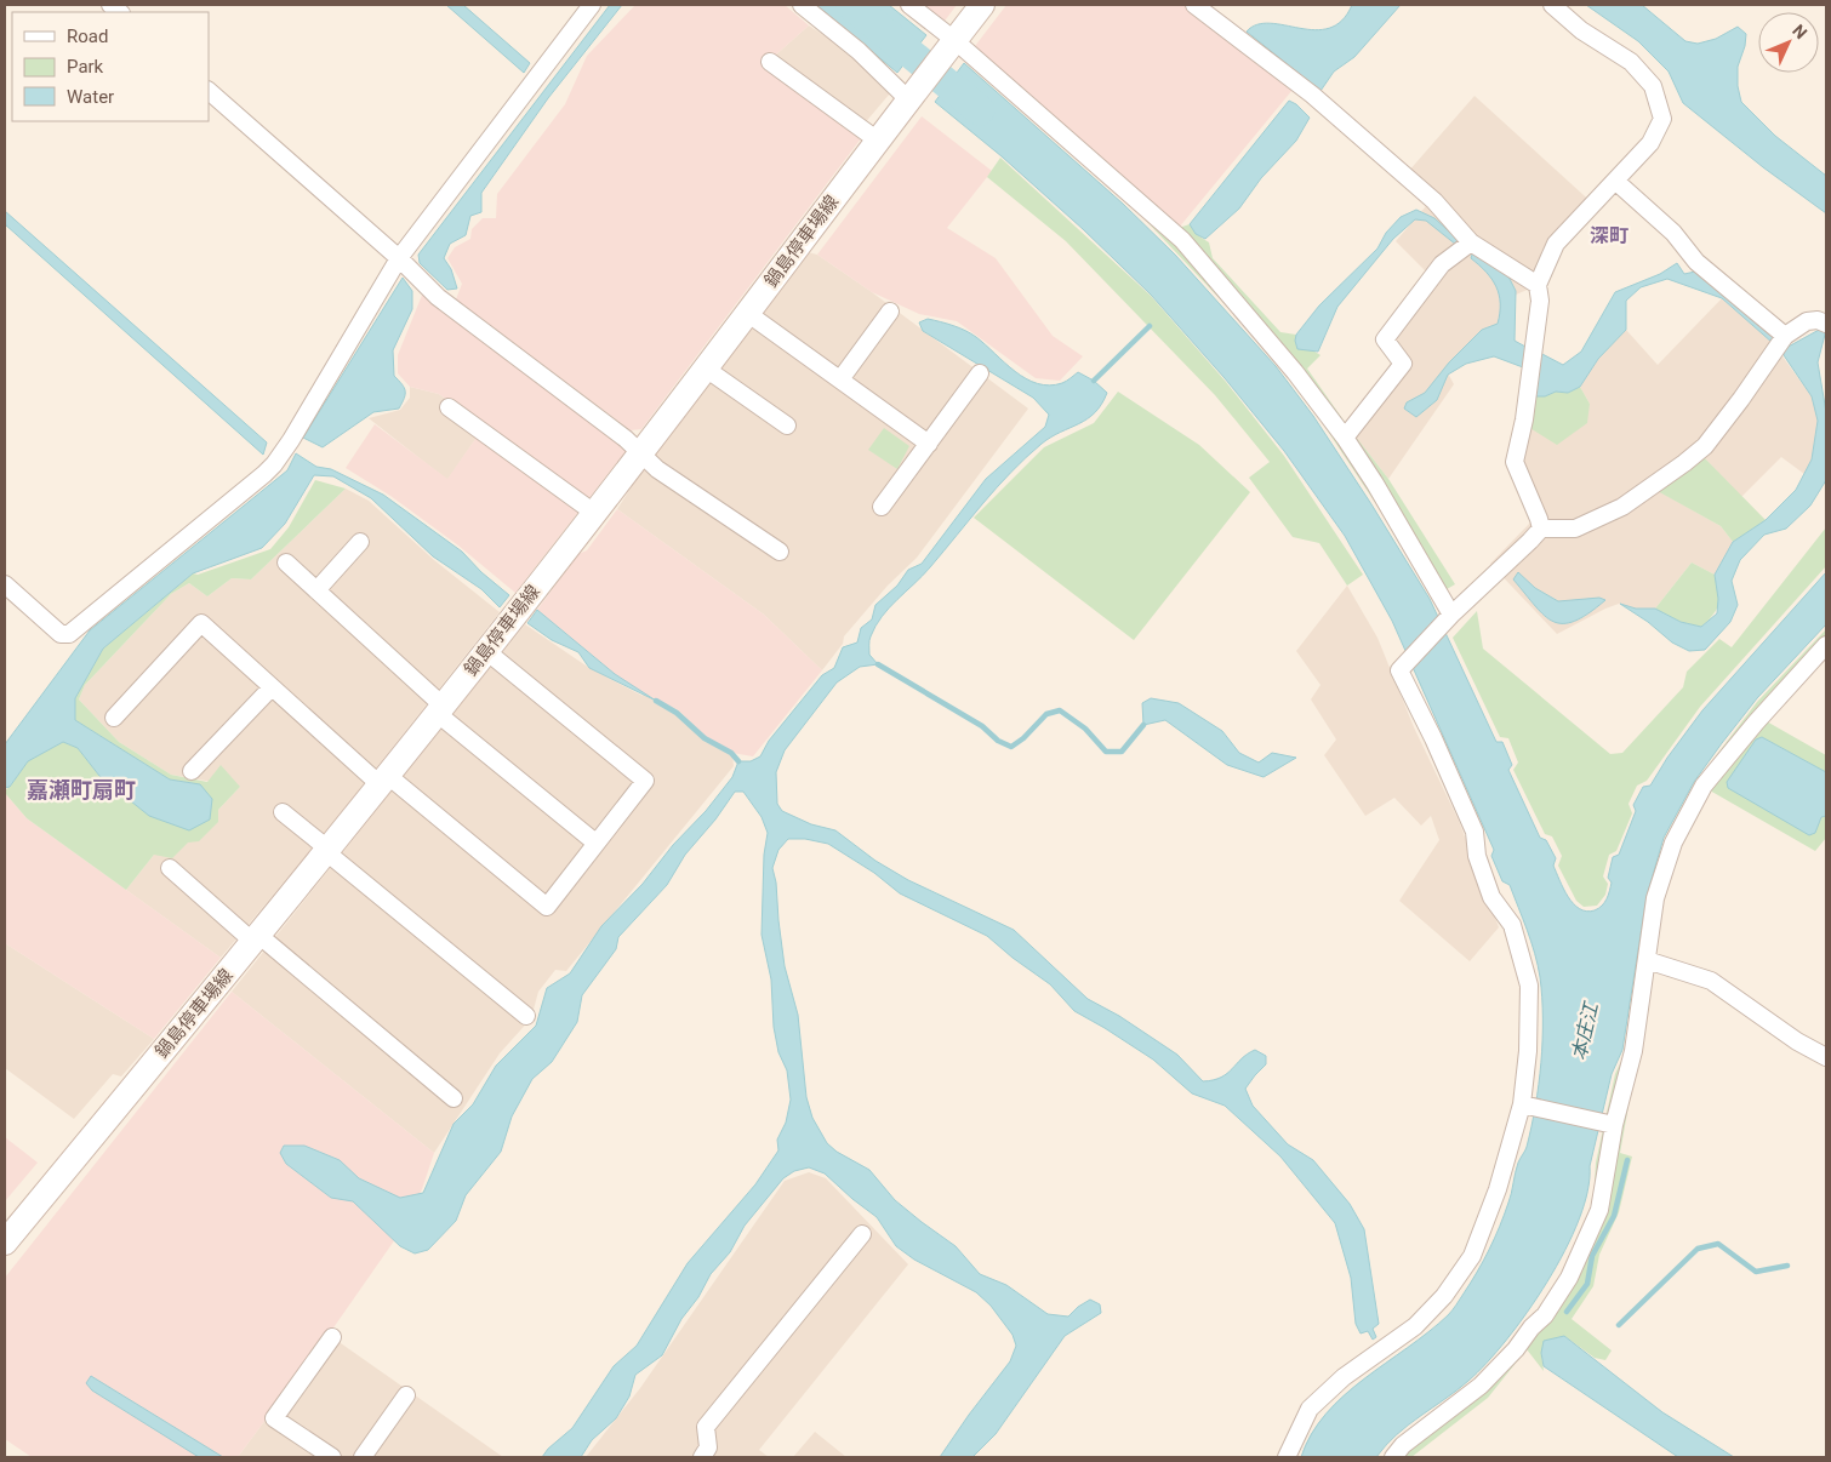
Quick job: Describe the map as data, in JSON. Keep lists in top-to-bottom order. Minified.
{"streets":{"main road":["鍋島停車場線"]},"districts":["深町","嘉瀬町扇町"],"water":["本庄江"],"legend":["Road","Park","Water"],"north":"top right"}
